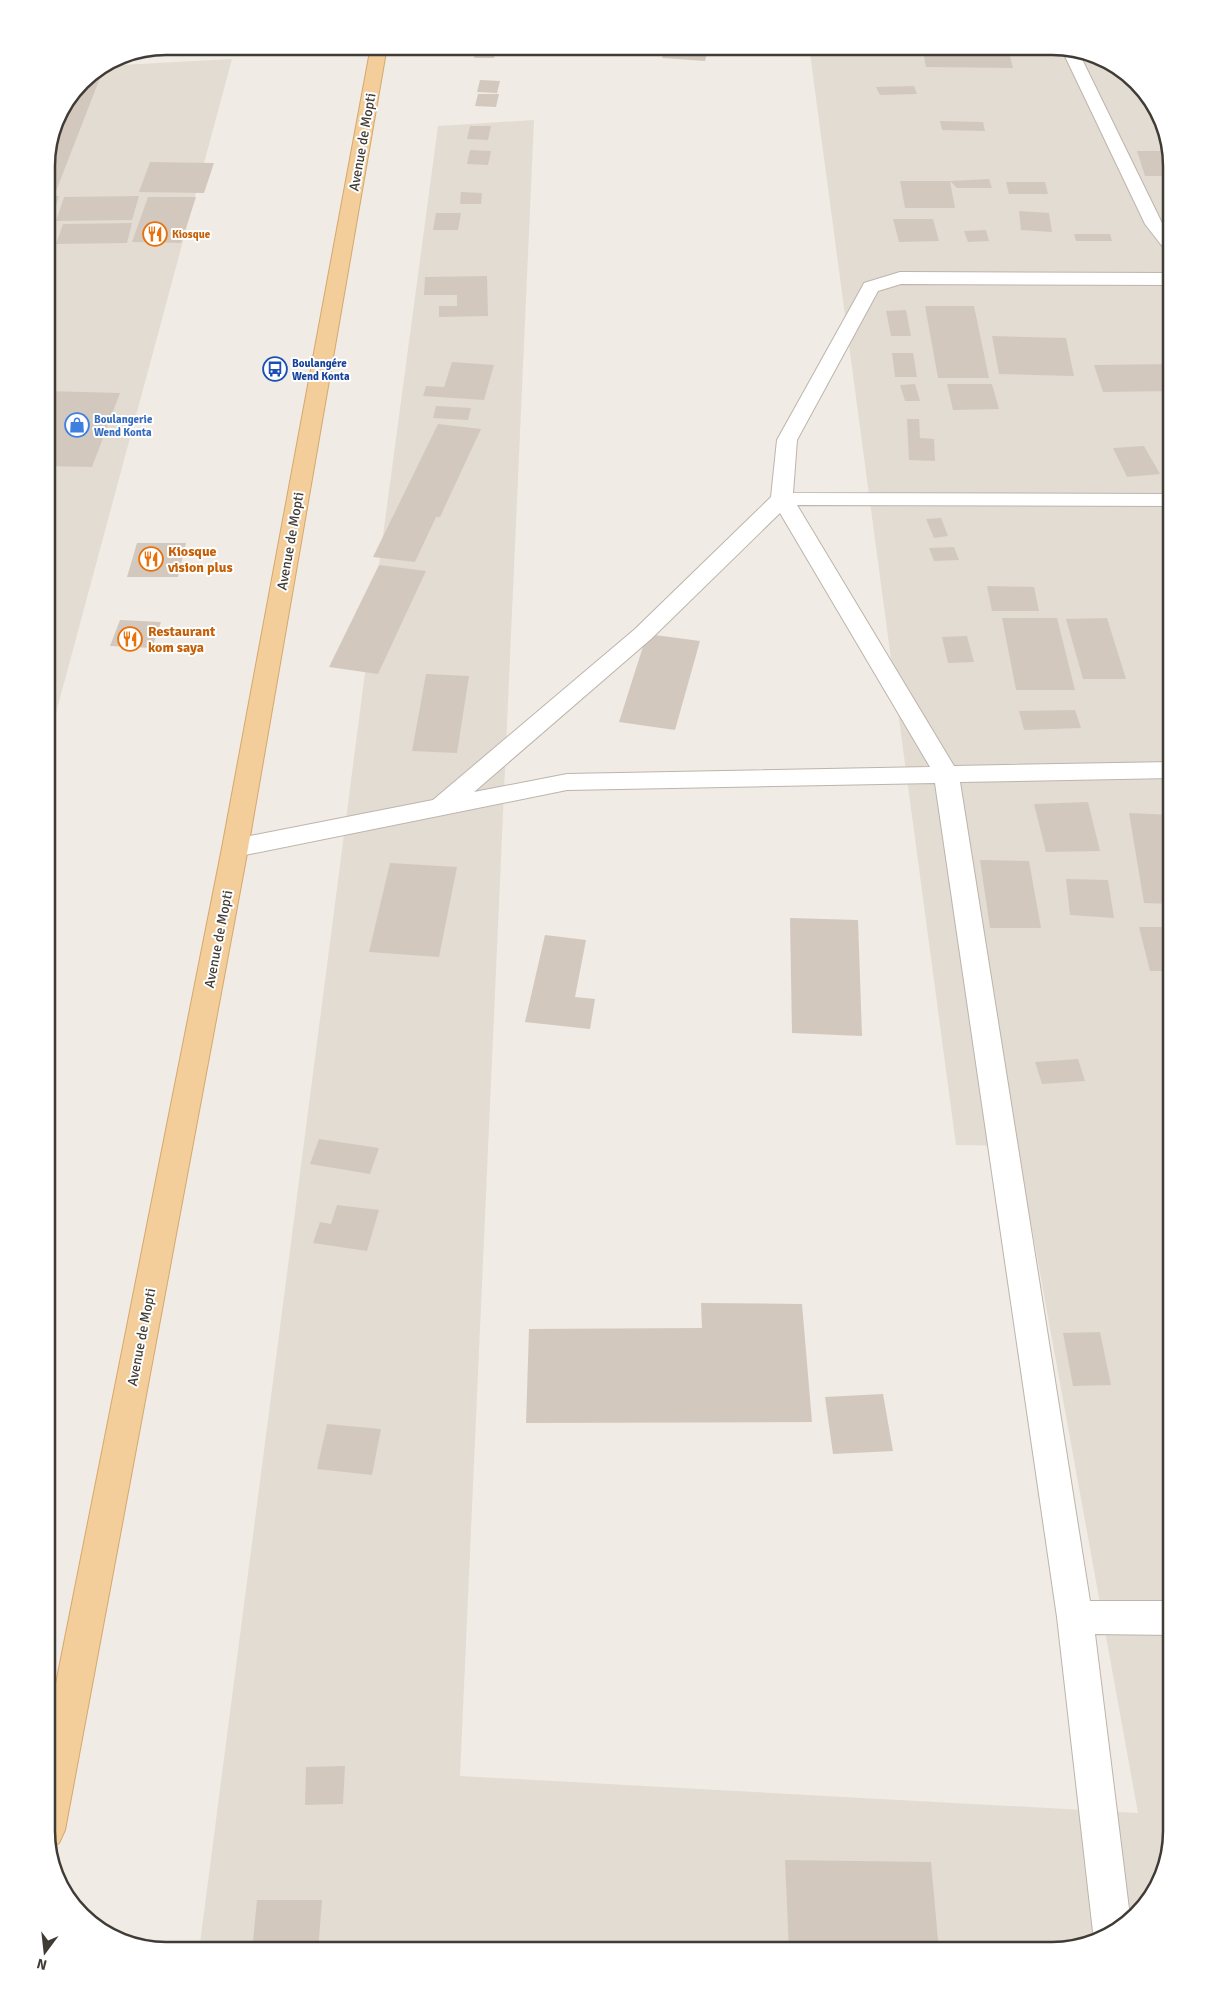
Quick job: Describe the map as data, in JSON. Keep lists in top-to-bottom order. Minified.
{"streets":{"main road":["Avenue de Mopti"]},"places":{"restaurant":["Kiosque","Kiosque vision plus","Restaurant kom saya"],"bus stop":["Boulangére Wend Konta"],"shop":["Boulangerie Wend Konta"]},"north":"bottom"}
